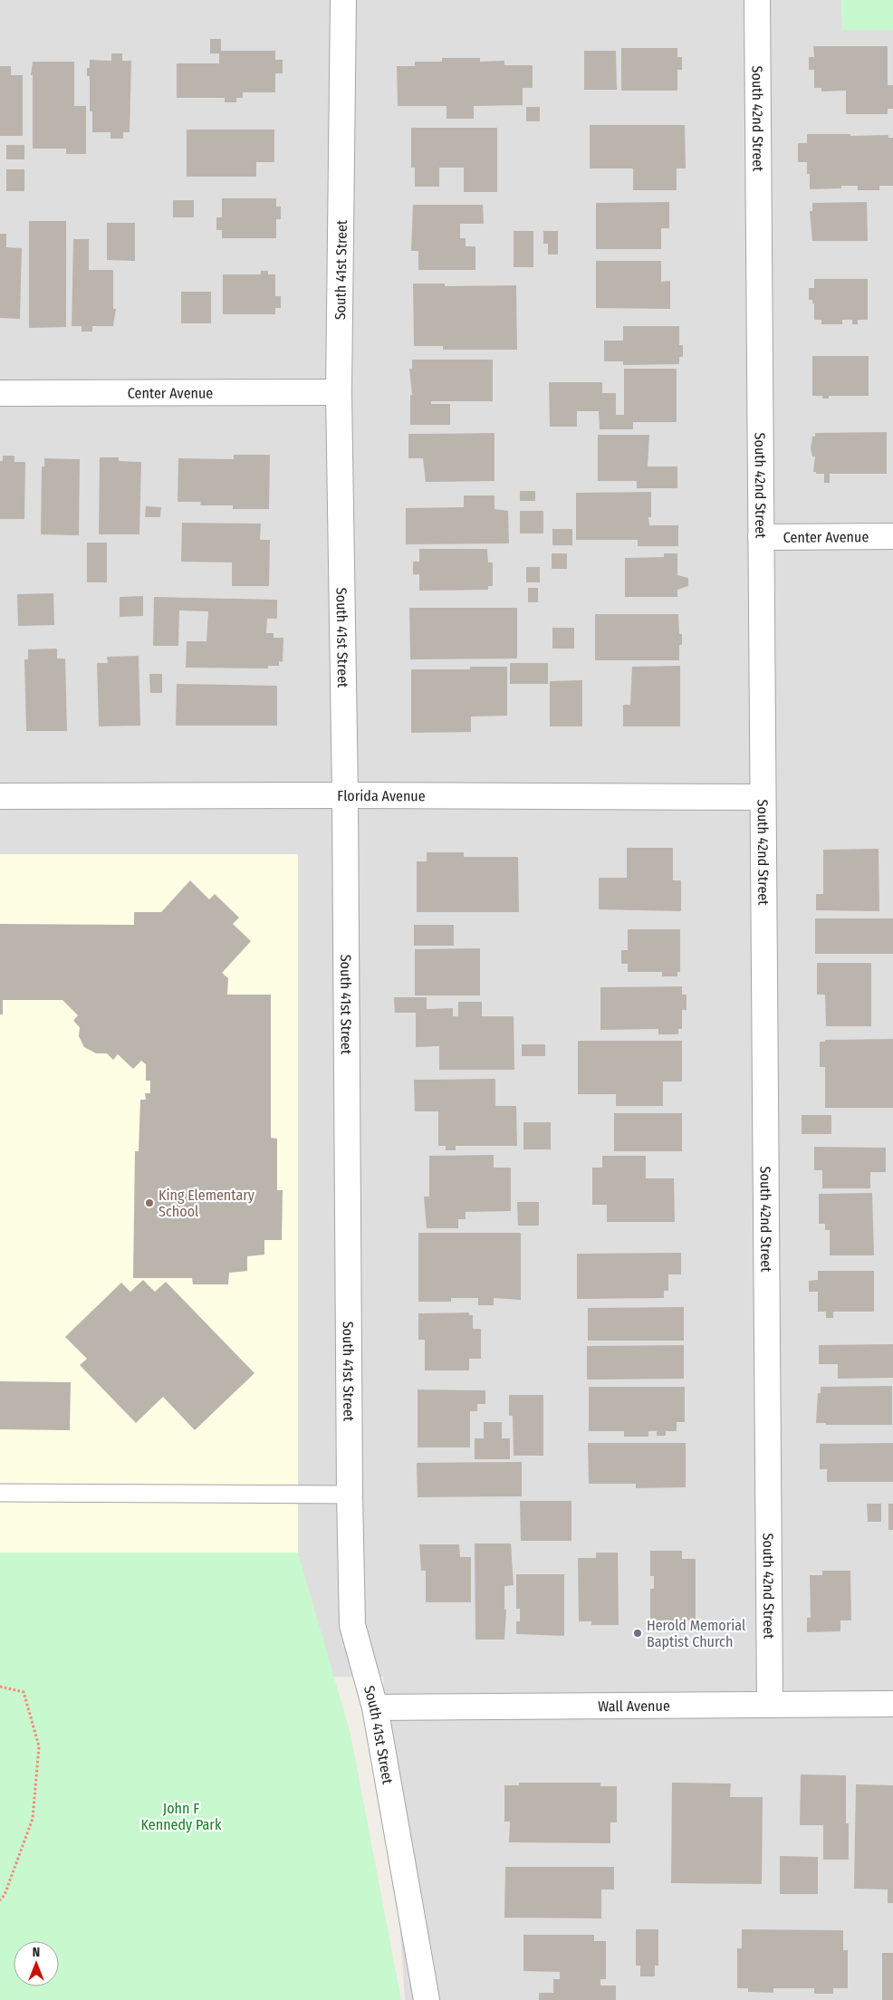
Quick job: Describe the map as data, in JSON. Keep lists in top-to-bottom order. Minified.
{"streets":{"street":["South 42nd Street","South 41st Street","Center Avenue","Florida Avenue","Wall Avenue"]},"crossings":[["South 42nd Street","Center Avenue"],["South 42nd Street","Florida Avenue"],["South 42nd Street","Wall Avenue"],["South 41st Street","Center Avenue"],["South 41st Street","Florida Avenue"],["South 41st Street","Wall Avenue"]],"parks":["John F Kennedy Park"],"places":["King Elementary School","Herold Memorial Baptist Church"],"north":"top"}
